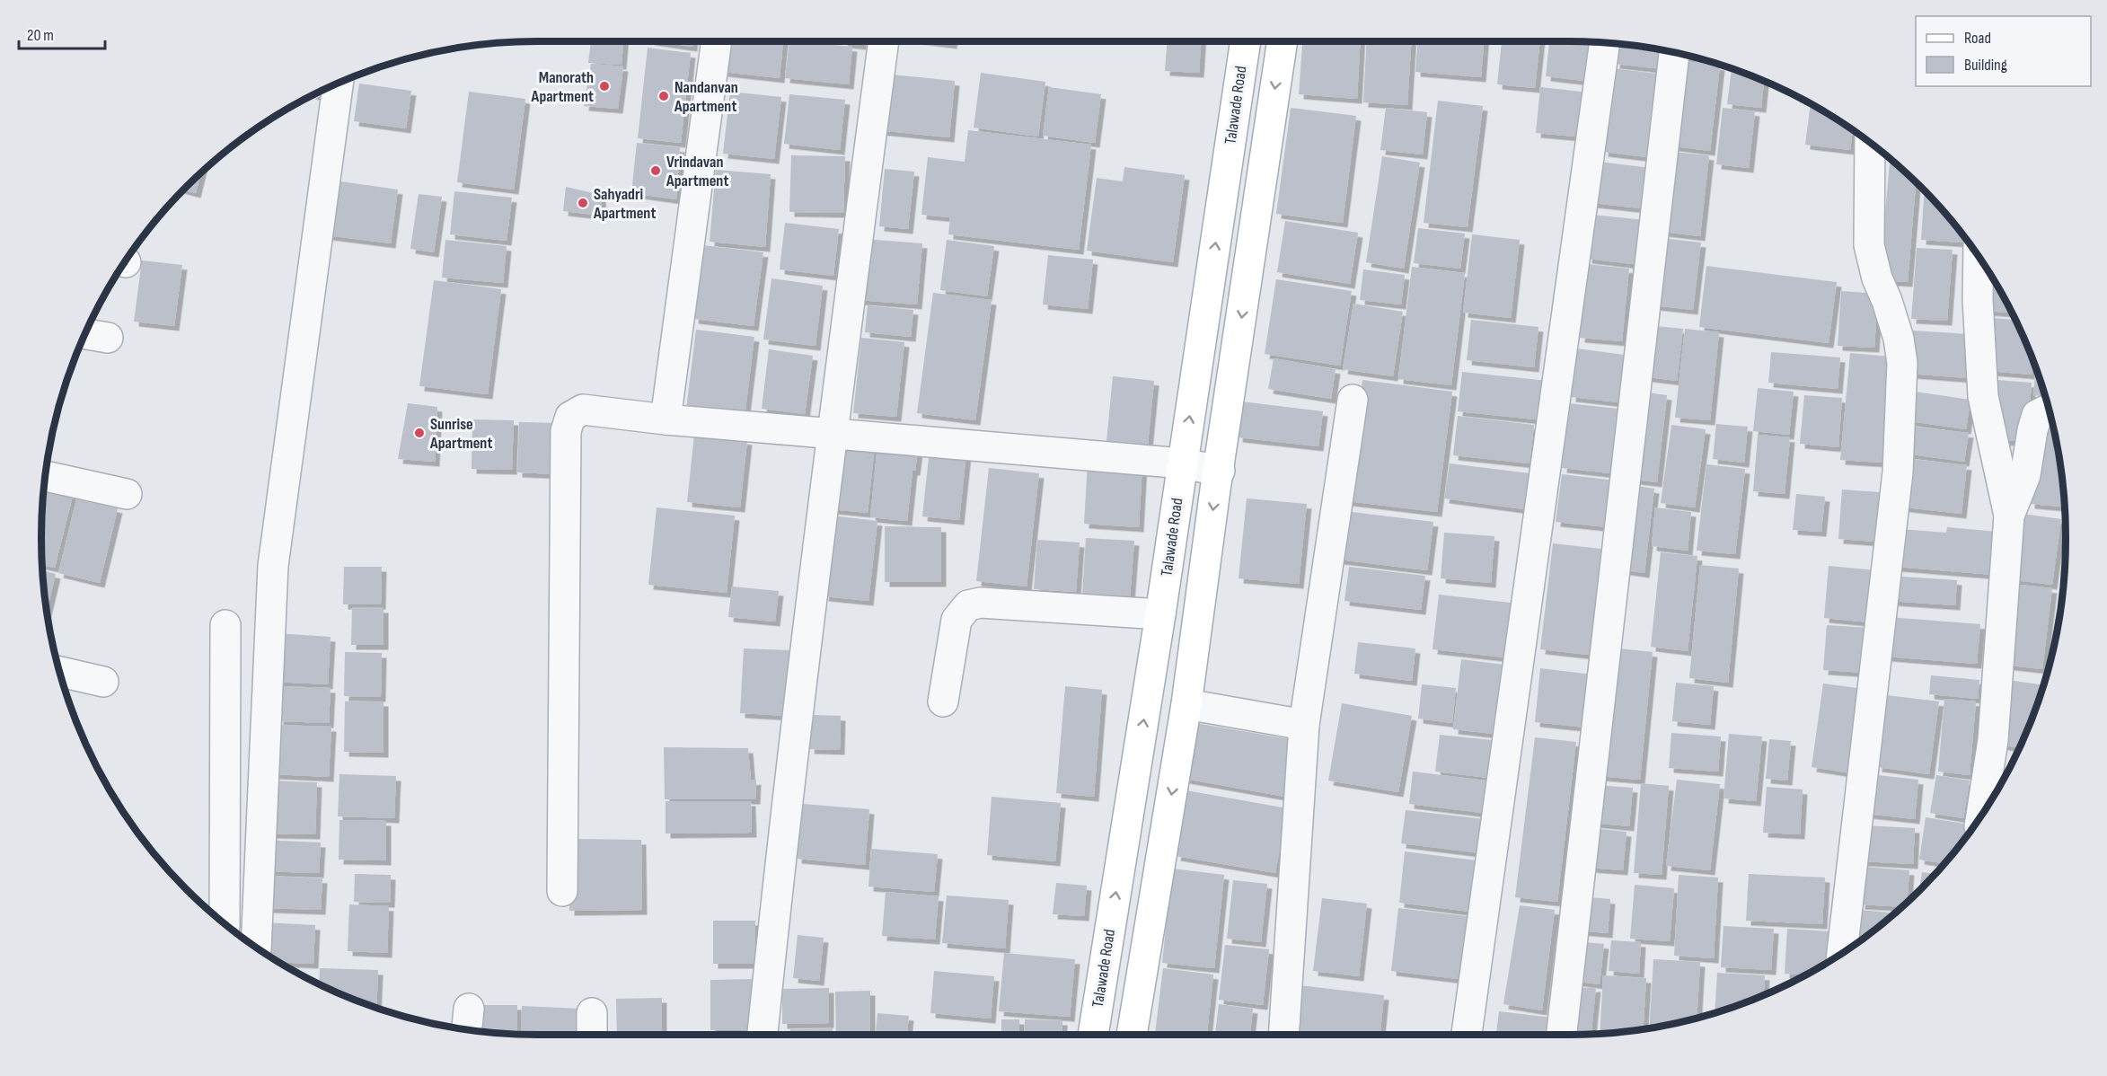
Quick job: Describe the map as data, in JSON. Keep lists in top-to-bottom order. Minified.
{"streets":{"main road":["Talawade Road"]},"places":["Manorath Apartment","Nandanvan Apartment","Vrindavan Apartment","Sahyadri Apartment","Sunrise Apartment"],"legend":["Road","Building"],"scale_bar":"20 m"}
